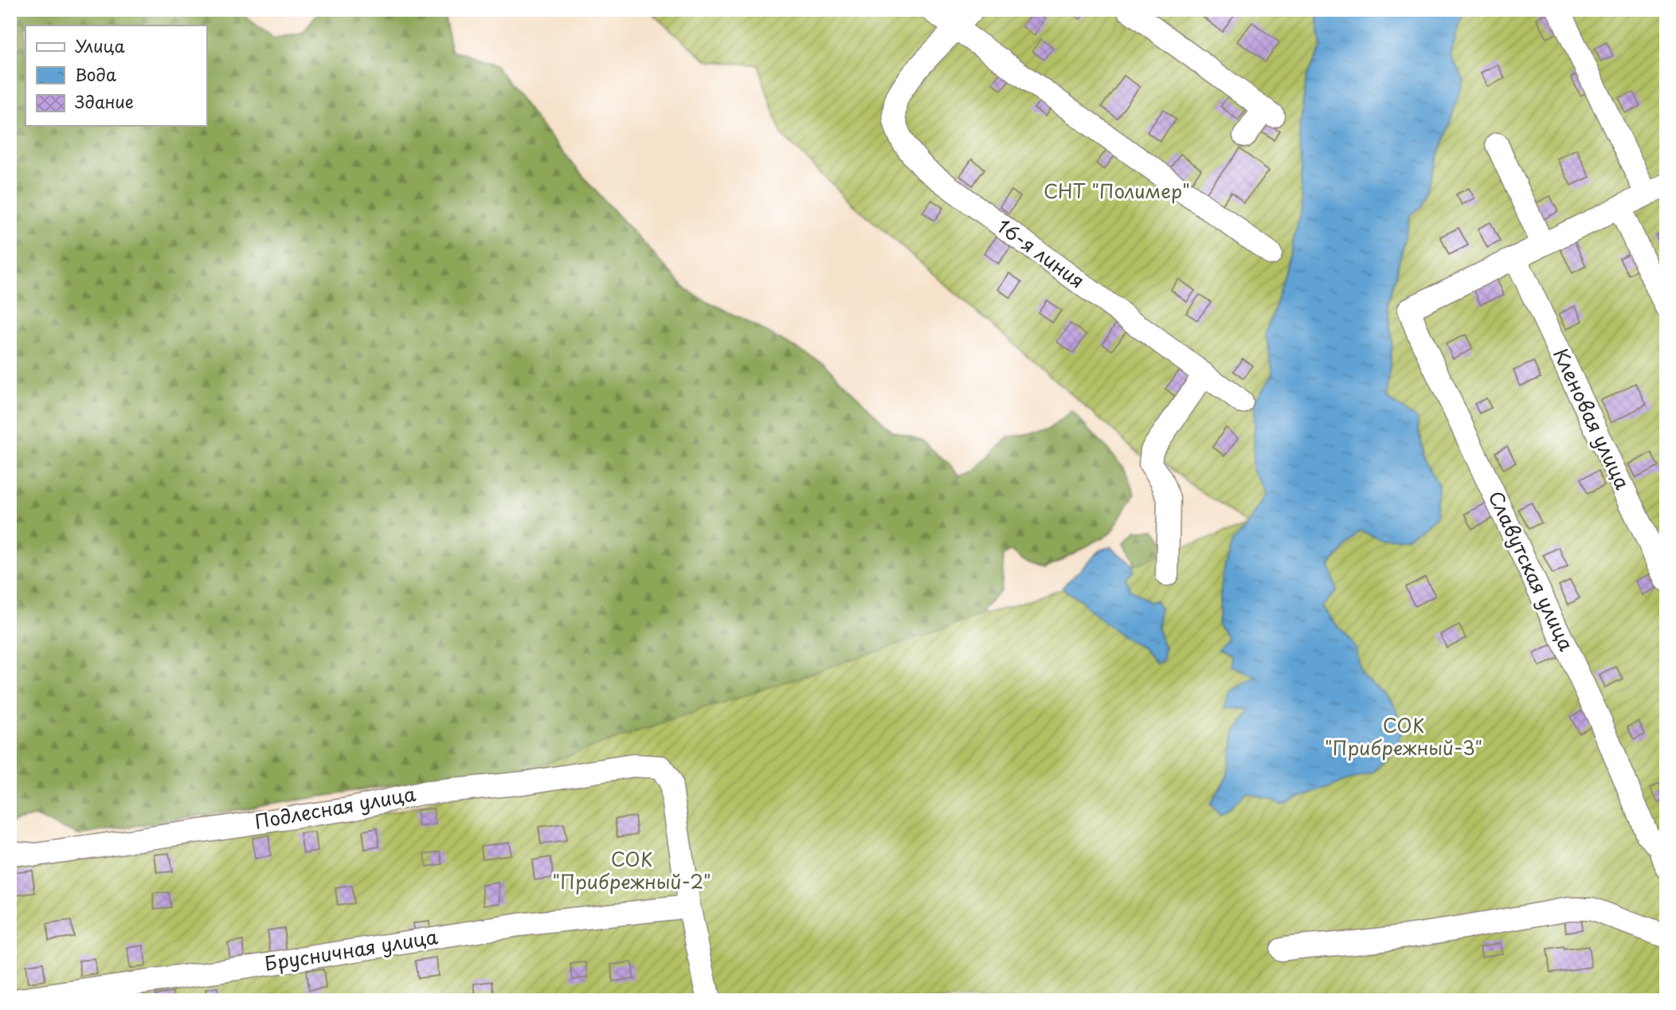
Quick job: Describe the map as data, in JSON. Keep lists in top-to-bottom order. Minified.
{"streets":{"street":["16-я линия","Кленовая улица","Славутская улица","Подлесная улица","Брусничная улица"]},"crossings":[["Кленовая улица","Славутская улица"],["Подлесная улица","Брусничная улица"]],"parks":["СНТ \"Полимер\"","СОК \"Прибрежный-3\"","СОК \"Прибрежный-2\""],"legend":["Улица","Вода","Здание"]}
